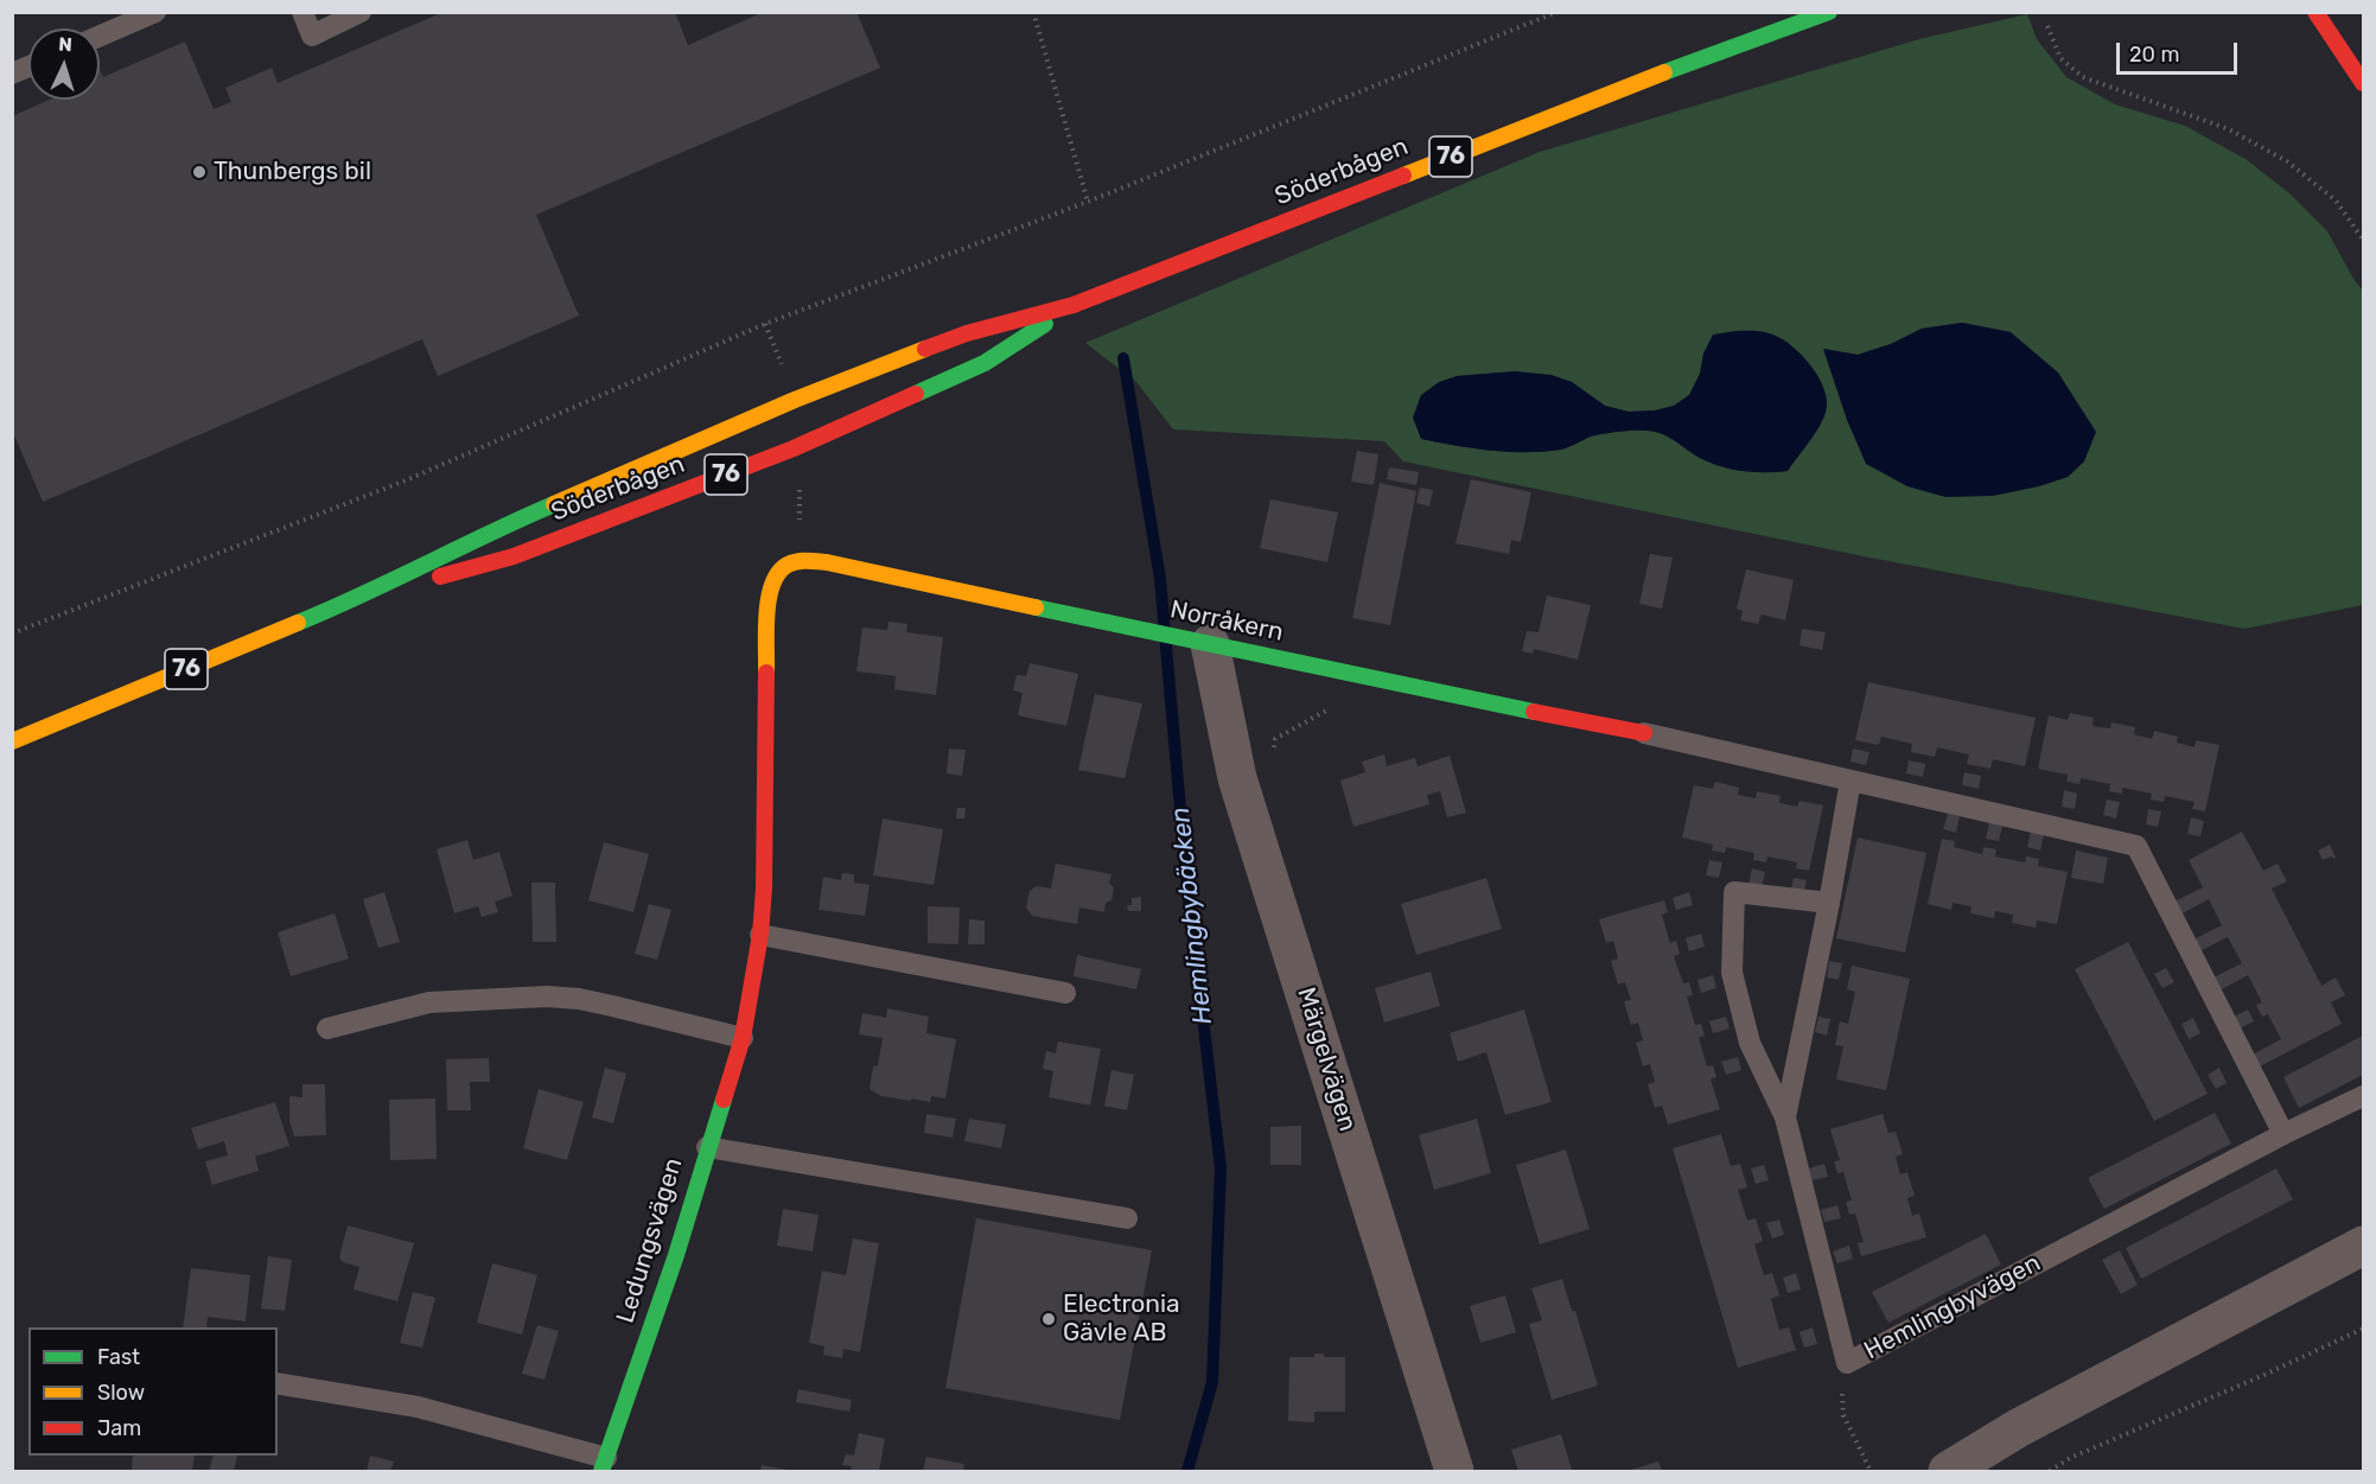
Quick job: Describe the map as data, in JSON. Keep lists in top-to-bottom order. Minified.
{"streets":{"main road":["76","Söderbågen","Norråkern","Ledungsvägen"],"street":["Märgelvägen"],"lane":["Hemlingbyvägen"]},"crossings":[["Norråkern","Märgelvägen"],["Norråkern","Ledungsvägen"]],"water":["Hemlingbybäcken"],"places":["Thunbergs bil","Electronia Gävle AB"],"legend":["Fast","Slow","Jam"],"scale_bar":"20 m","north":"top"}
